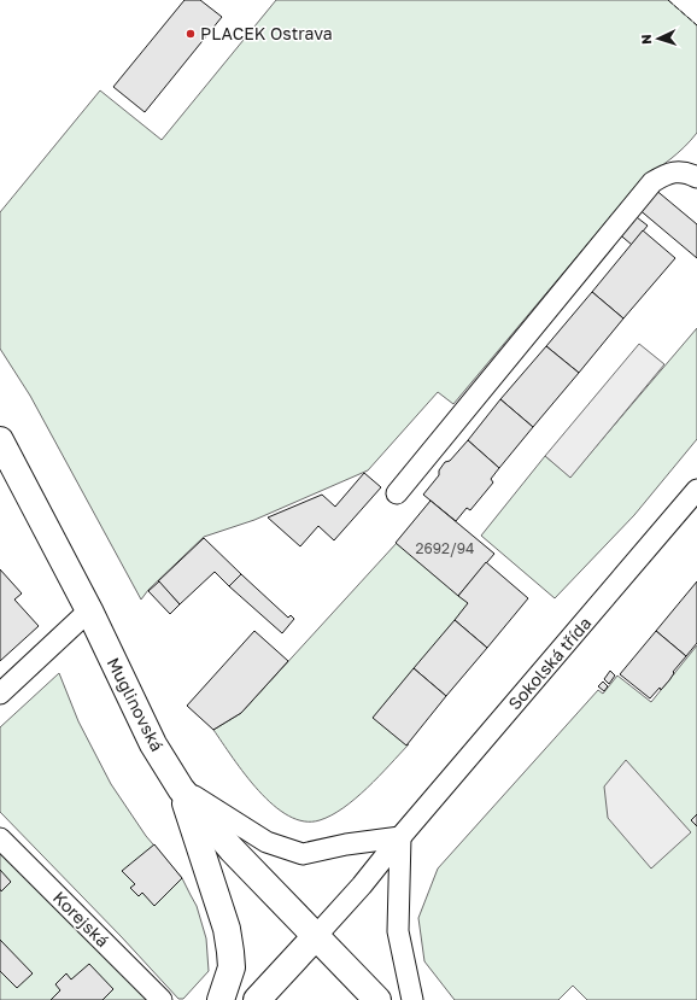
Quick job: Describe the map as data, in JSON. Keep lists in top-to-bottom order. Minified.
{"streets":{"main road":["Sokolská třída","Muglinovská"],"street":["Korejská"]},"crossings":[["Sokolská třída","Muglinovská"]],"places":["PLACEK Ostrava"],"house_numbers":["2692/94"],"north":"left"}
